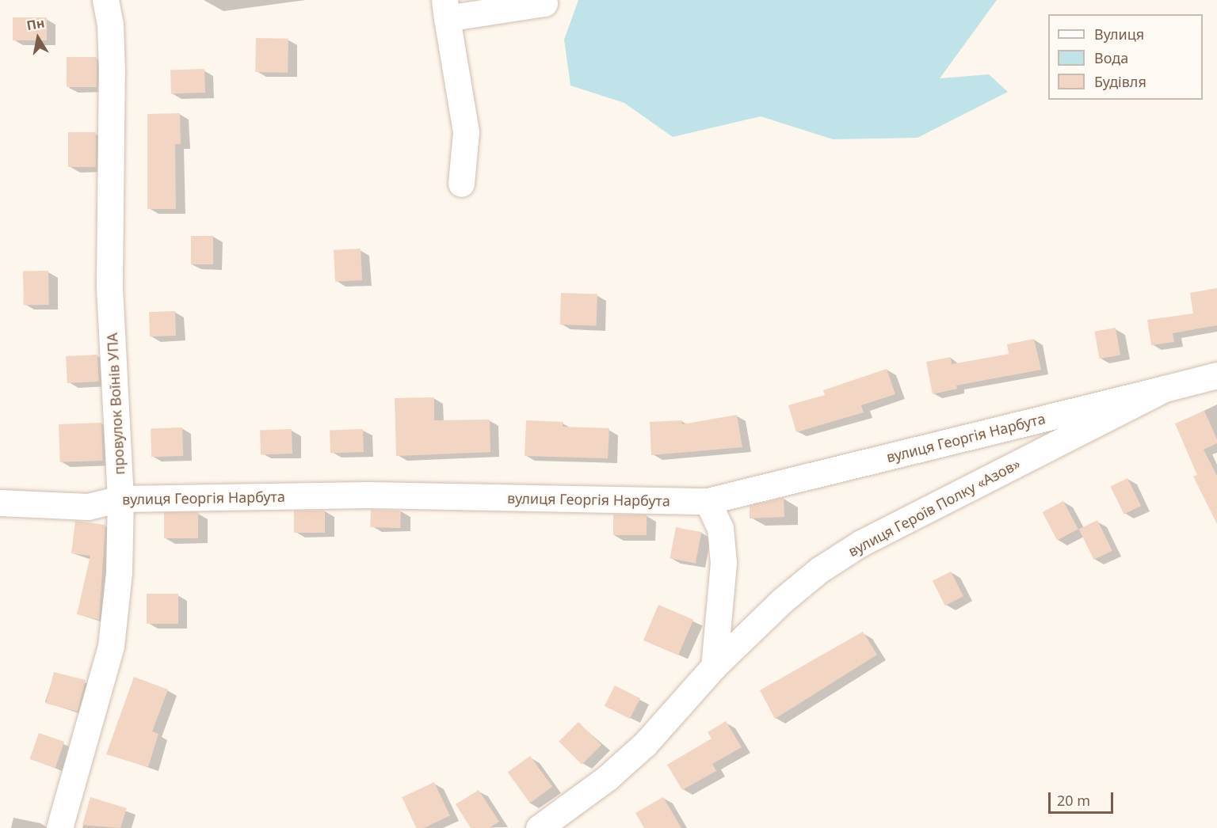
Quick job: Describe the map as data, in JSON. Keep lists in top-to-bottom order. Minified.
{"streets":{"street":["провулок Воїнів УПА","вулиця Георгія Нарбута","вулиця Героїв Полку «Азов»"]},"crossings":[["провулок Воїнів УПА","вулиця Георгія Нарбута"],["вулиця Георгія Нарбута","вулиця Героїв Полку «Азов»"]],"legend":["Вулиця","Вода","Будівля"],"scale_bar":"20 m","north":"top"}
